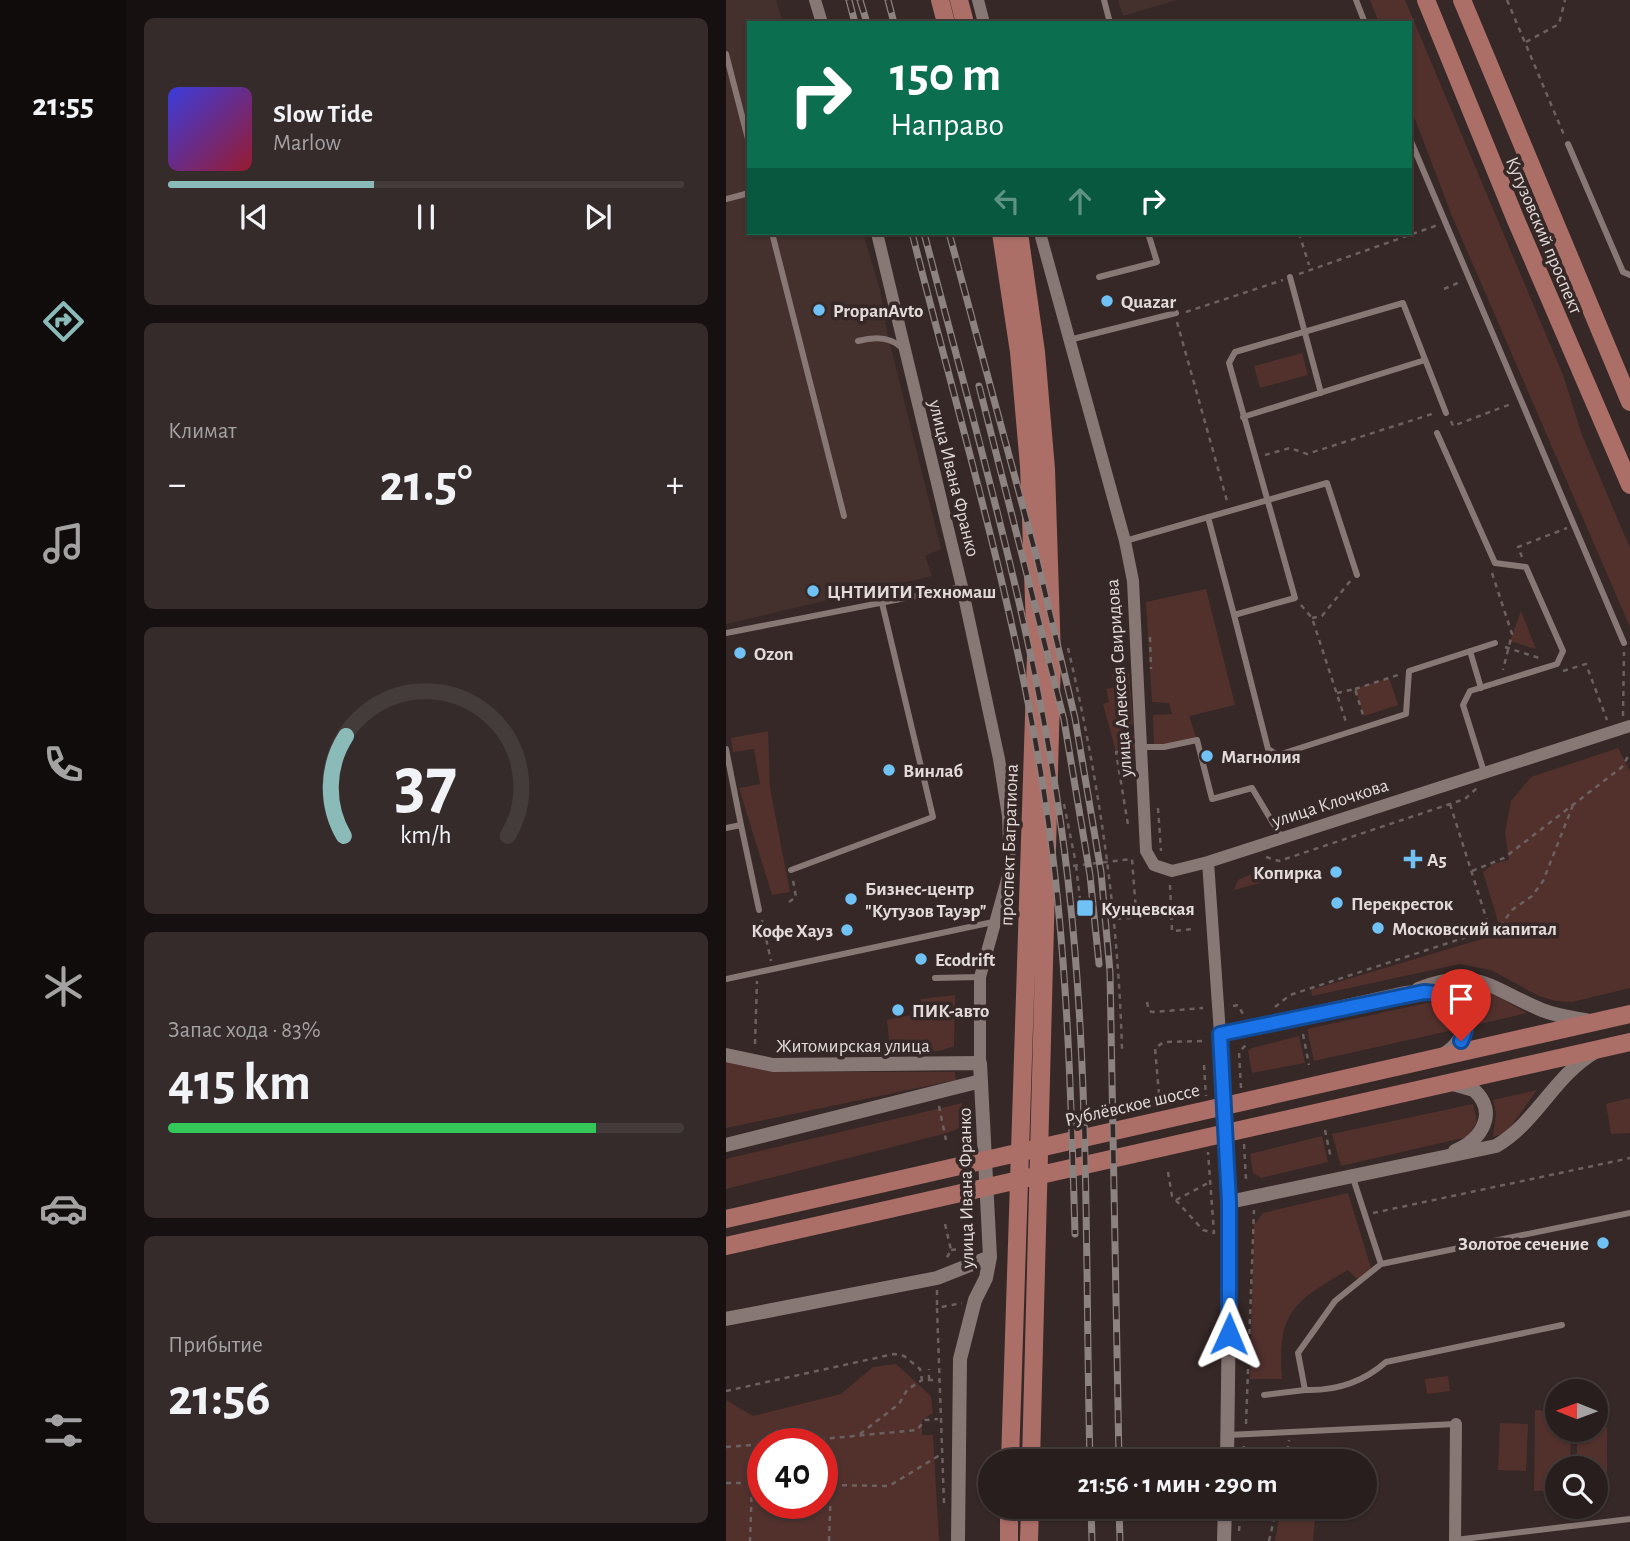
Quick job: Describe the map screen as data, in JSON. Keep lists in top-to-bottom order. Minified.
{"streets":{"main road":["Кутузовский проспект","проспект Багратиона","Рублёвское шоссе"],"street":["улица Ивана Франко","улица Алексея Свиридова","улица Клочкова","Житомирская улица"]},"crossings":[["улица Ивана Франко","Житомирская улица"],["улица Алексея Свиридова","улица Клочкова"]],"places":{"other":["Quazar","PropanAvto","ЦНТИИТИ Техномаш","Ozon","Магнолия","Винлаб","Копирка","Бизнес-центр \"Кутузов Тауэр\"","Перекресток","Московский капитал","Кофе Хауз","Ecodrift","ПИК-авто","Золотое сечение"],"health":["А5"],"transit":["Кунцевская"]},"north":"left","page":{"tabs":"21:55","turn":["150 m","Направо"],"song":["Slow Tide","Marlow"],"tile":["Климат",["Запас хода · 83%","415 km"],["Прибытие","21:56"]],"heat":["−","21.5°","+"],"limit":"40","trip":"21:56 · 1 мин · 290 m","gauge":["37","km/h"]}}
